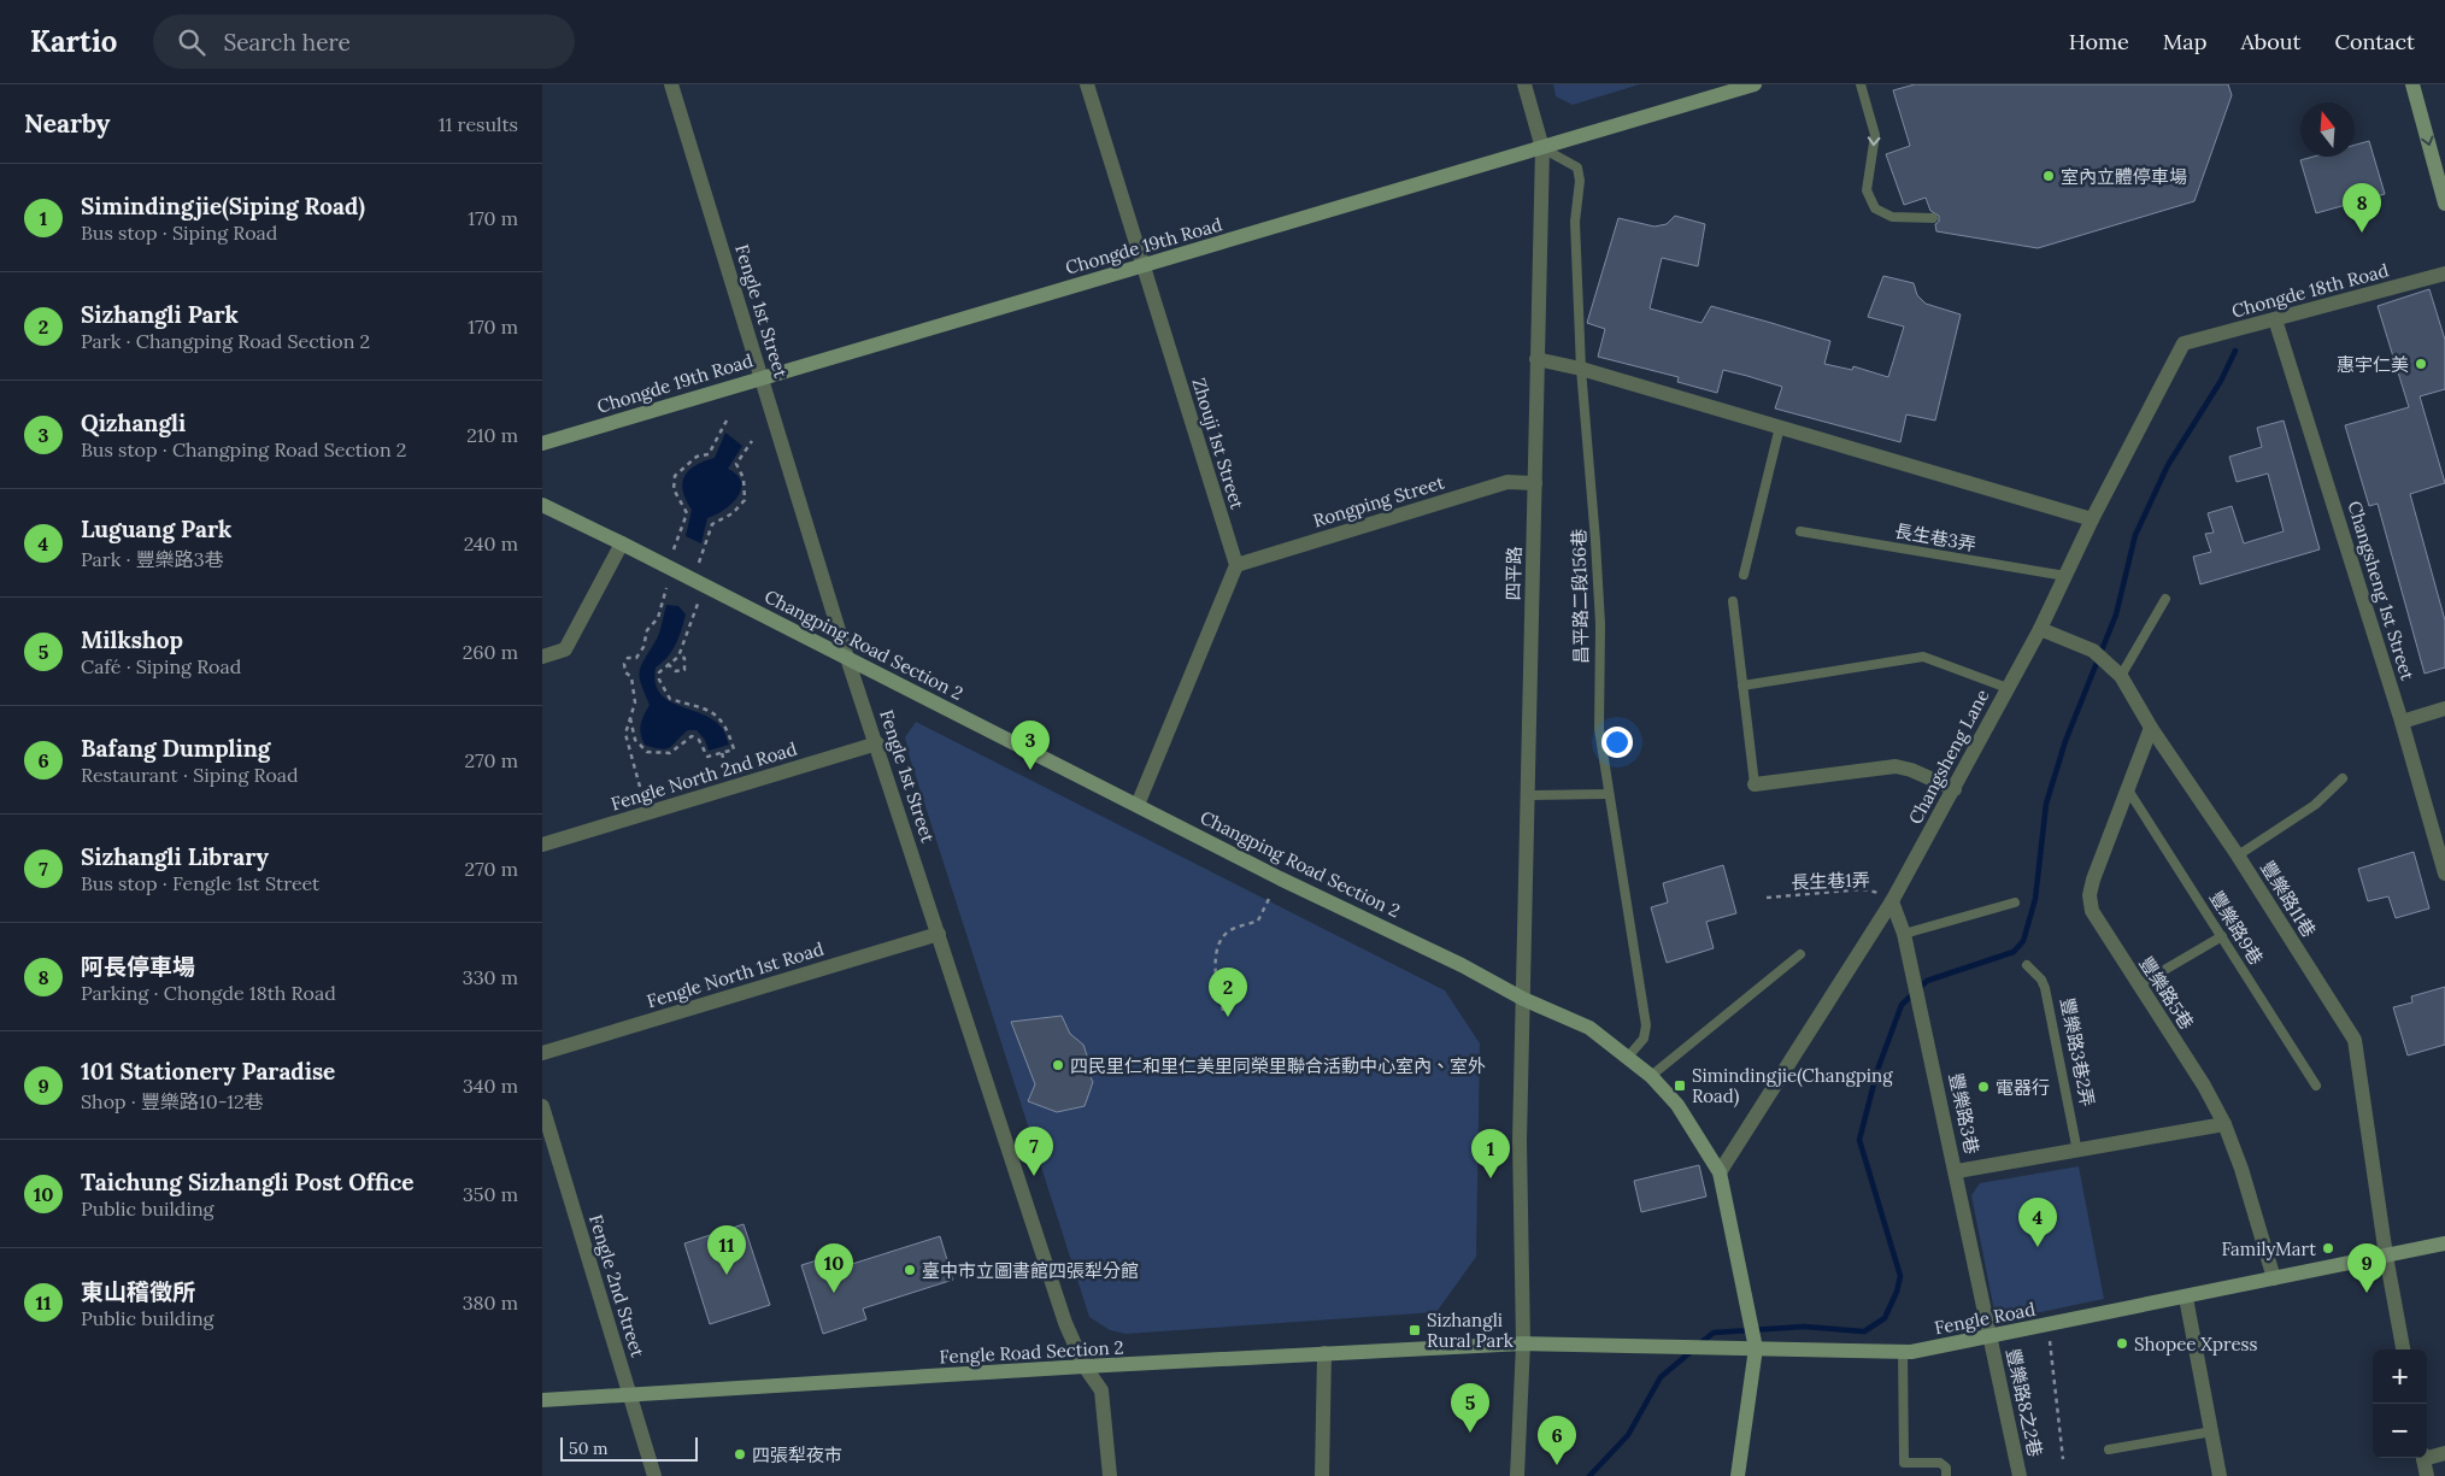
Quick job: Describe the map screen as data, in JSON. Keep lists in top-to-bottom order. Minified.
{"streets":{"street":["Chongde 19th Road","Chongde 18th Road","Fengle 1st Street","Zhouji 1st Street","Rongping Street","四平路","Changsheng 1st Street","Changping Road Section 2","Changsheng Lane","Fengle North 2nd Road","豐樂路11巷","Fengle North 1st Road","豐樂路5巷","豐樂路3巷","Fengle 2nd Street","Fengle Road","Fengle Road Section 2","豐樂路8之2巷"],"lane":["長生巷3弄","昌平路二段156巷","豐樂路9巷","豐樂路3巷2弄"],"path":["長生巷1弄"]},"crossings":[["Chongde 19th Road","Fengle 1st Street"],["Chongde 19th Road","Zhouji 1st Street"],["Chongde 19th Road","四平路"],["Chongde 19th Road","昌平路二段156巷"],["Chongde 18th Road","Changsheng 1st Street"],["Chongde 18th Road","Changsheng Lane"],["Fengle 1st Street","Changping Road Section 2"],["Fengle 1st Street","Fengle North 2nd Road"],["Fengle 1st Street","Fengle North 1st Road"],["Fengle 1st Street","Fengle Road Section 2"],["Zhouji 1st Street","Rongping Street"],["Rongping Street","四平路"],["長生巷3弄","Changsheng Lane"],["四平路","昌平路二段156巷"],["四平路","Changping Road Section 2"],["四平路","Fengle Road"],["四平路","Fengle Road Section 2"],["昌平路二段156巷","Changping Road Section 2"],["Changping Road Section 2","Changsheng Lane"],["Changping Road Section 2","Fengle Road"],["Changsheng Lane","長生巷1弄"],["Changsheng Lane","豐樂路11巷"],["Changsheng Lane","豐樂路3巷"],["長生巷1弄","豐樂路3巷"],["豐樂路11巷","豐樂路5巷"],["豐樂路11巷","Fengle Road"],["豐樂路9巷","豐樂路5巷"],["豐樂路5巷","Fengle Road"],["豐樂路3巷","Fengle Road"],["豐樂路3巷","豐樂路8之2巷"],["Fengle 2nd Street","Fengle Road Section 2"],["Fengle Road","Fengle Road Section 2"],["Fengle Road","豐樂路8之2巷"]],"places":{"other":["室內立體停車場","惠宇仁美","四民里仁和里仁美里同榮里聯合活動中心室內、室外","電器行","FamilyMart","臺中市立圖書館四張犁分館","Shopee Xpress","四張犁夜市"],"transit":["Simindingjie(Changping Road)","Sizhangli Rural Park"]},"scale_bar":"50 m","north":"top","page":{"header":"Kartio","search":"Search here","nav":["Home","Map","About","Contact"],"heading":["Nearby","11 results"],"list":[{"mark":"1","name":"Simindingjie(Siping Road)","note":"Bus stop · Siping Road","value":"170 m"},{"mark":"2","name":"Sizhangli Park","note":"Park · Changping Road Section 2","value":"170 m"},{"mark":"3","name":"Qizhangli","note":"Bus stop · Changping Road Section 2","value":"210 m"},{"mark":"4","name":"Luguang Park","note":"Park · 豐樂路3巷","value":"240 m"},{"mark":"5","name":"Milkshop","note":"Café · Siping Road","value":"260 m"},{"mark":"6","name":"Bafang Dumpling","note":"Restaurant · Siping Road","value":"270 m"},{"mark":"7","name":"Sizhangli Library","note":"Bus stop · Fengle 1st Street","value":"270 m"},{"mark":"8","name":"阿長停車場","note":"Parking · Chongde 18th Road","value":"330 m"},{"mark":"9","name":"101 Stationery Paradise","note":"Shop · 豐樂路10-12巷","value":"340 m"},{"mark":"10","name":"Taichung Sizhangli Post Office","note":"Public building","value":"350 m"},{"mark":"11","name":"東山稽徵所","note":"Public building","value":"380 m"}],"pins":["8","3","2","7","1","4","11","9","10","5","6"],"map_buttons":["+","−"],"scale":"50 m"}}
